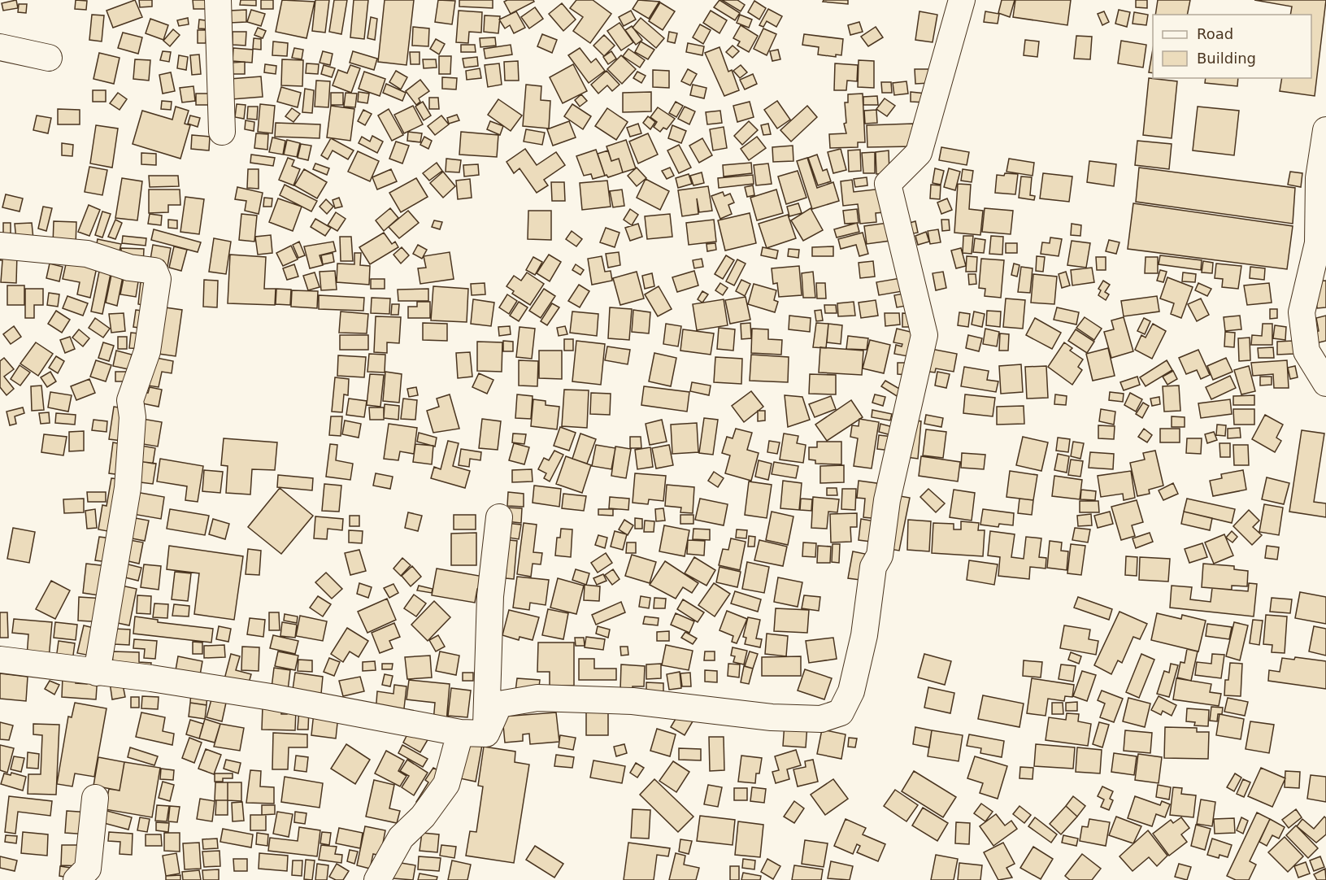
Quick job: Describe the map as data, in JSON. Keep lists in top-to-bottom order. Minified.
{"legend":["Road","Building"]}
